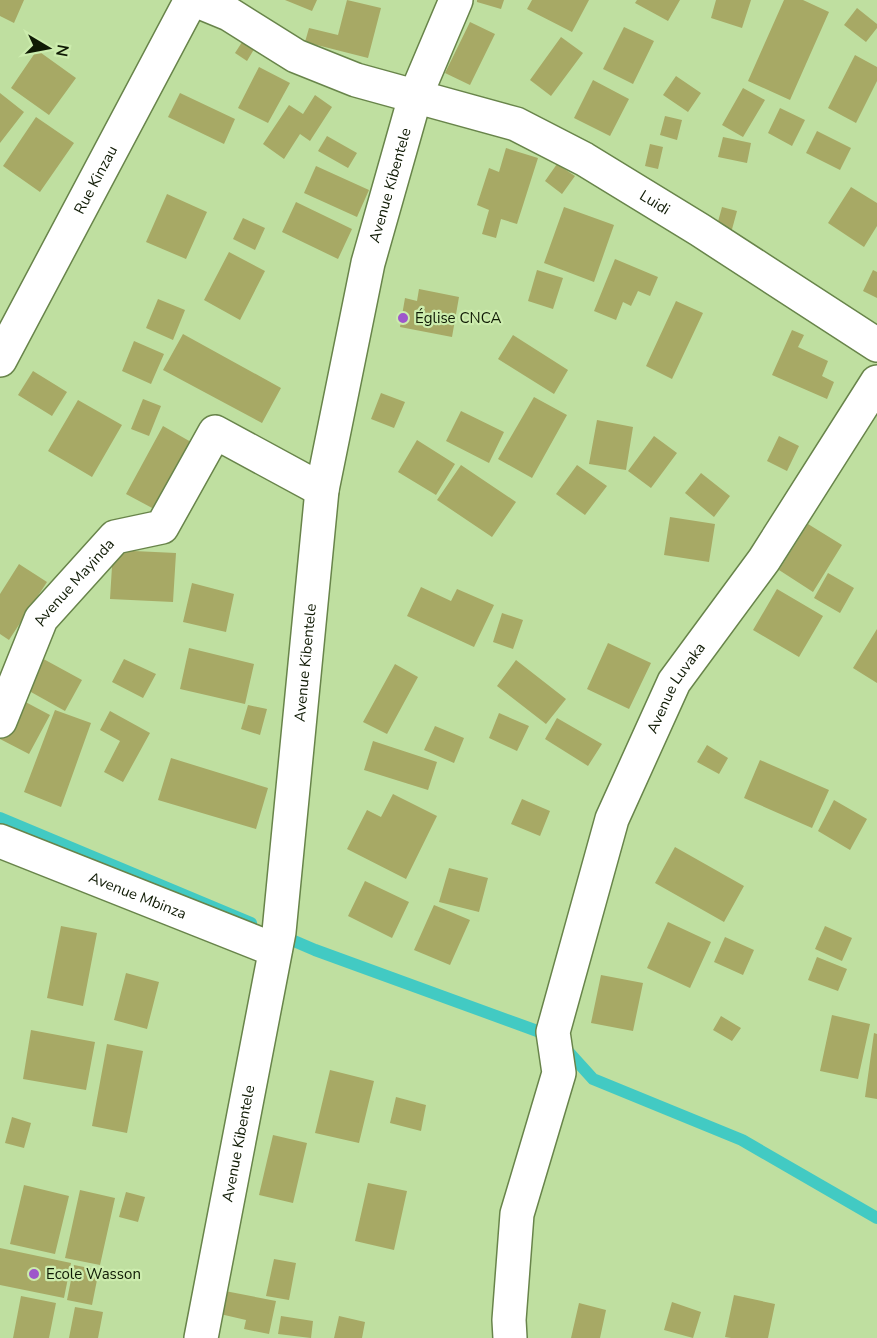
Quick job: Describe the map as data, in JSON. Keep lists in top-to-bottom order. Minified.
{"streets":{"street":["Rue Kinzau","Avenue Kibentele","Luidi","Avenue Mayinda","Avenue Luvaka","Avenue Mbinza"]},"crossings":[["Rue Kinzau","Luidi"],["Avenue Kibentele","Luidi"],["Avenue Kibentele","Avenue Mayinda"],["Avenue Kibentele","Avenue Mbinza"]],"places":["Église CNCA","Ecole Wasson"],"north":"right"}
